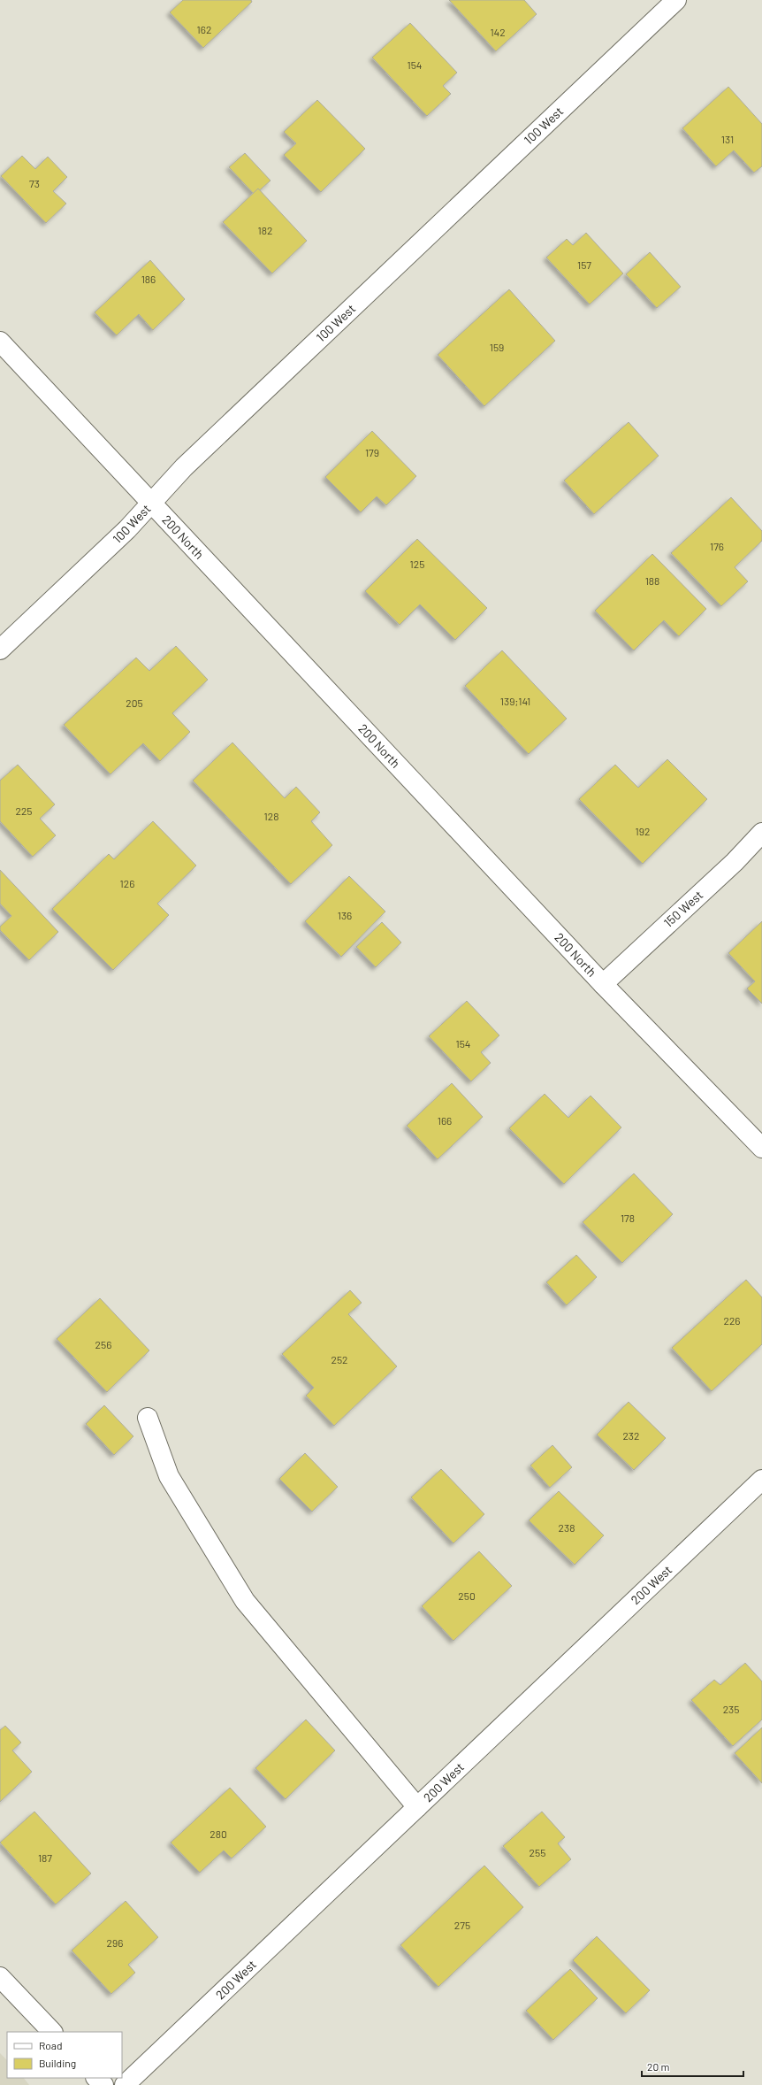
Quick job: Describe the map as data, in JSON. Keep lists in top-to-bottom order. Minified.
{"streets":{"street":["100 West","200 North","150 West","200 West"]},"crossings":[["100 West","200 North"],["200 North","150 West"]],"house_numbers":["162","142","154","131","73","182","157","186","159","179","176","125","188","139;141","205","225","128","192","126","136","154","166","178","226","256","252","232","238","250","235","280","255","187","275","296"],"legend":["Road","Building"],"scale_bar":"20 m"}
